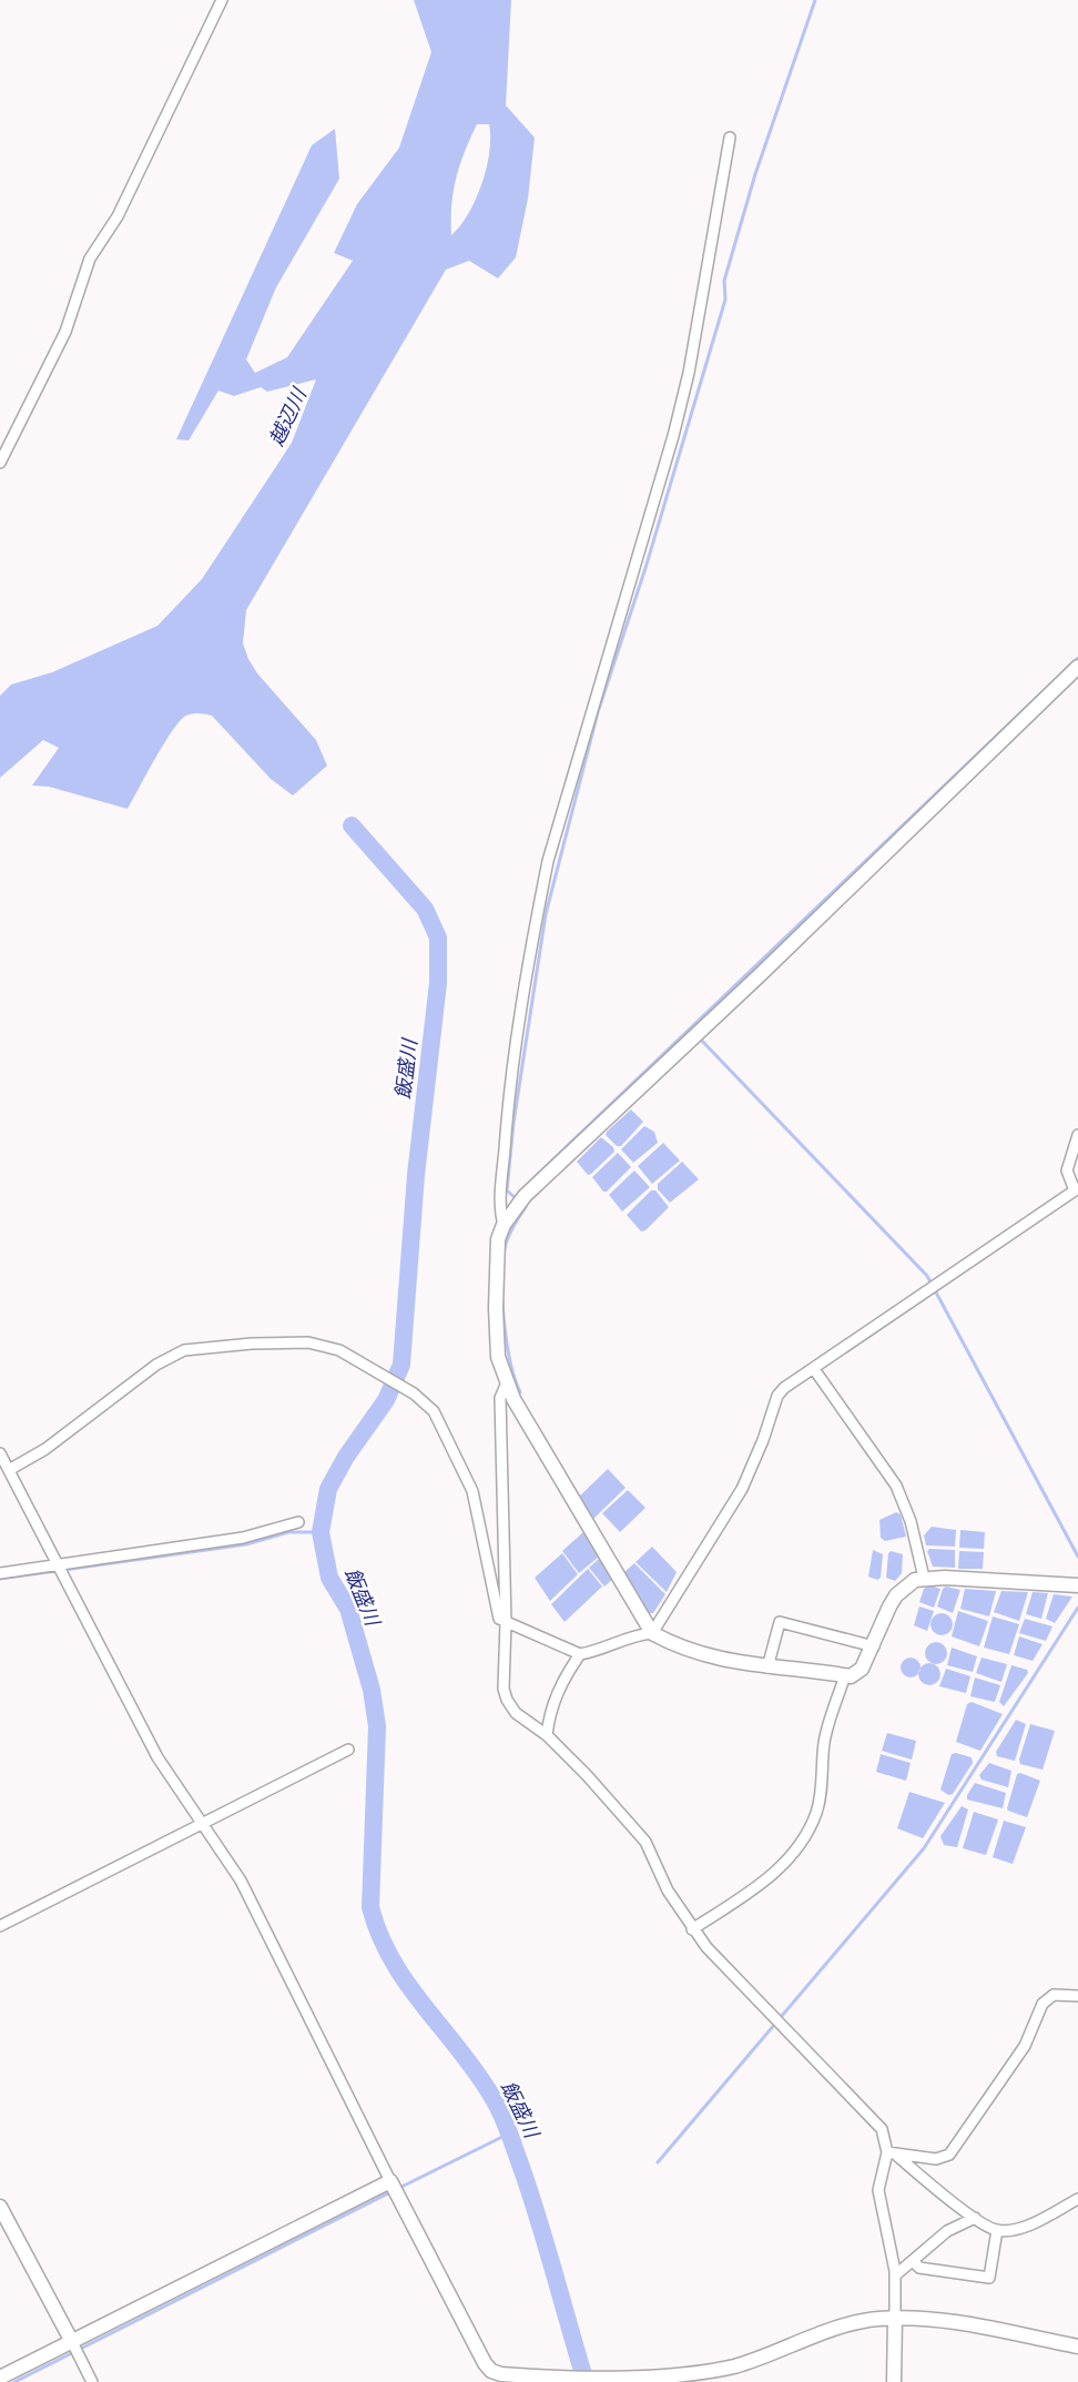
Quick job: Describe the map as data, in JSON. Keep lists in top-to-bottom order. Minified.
{"water":["越辺川","飯盛川"]}
